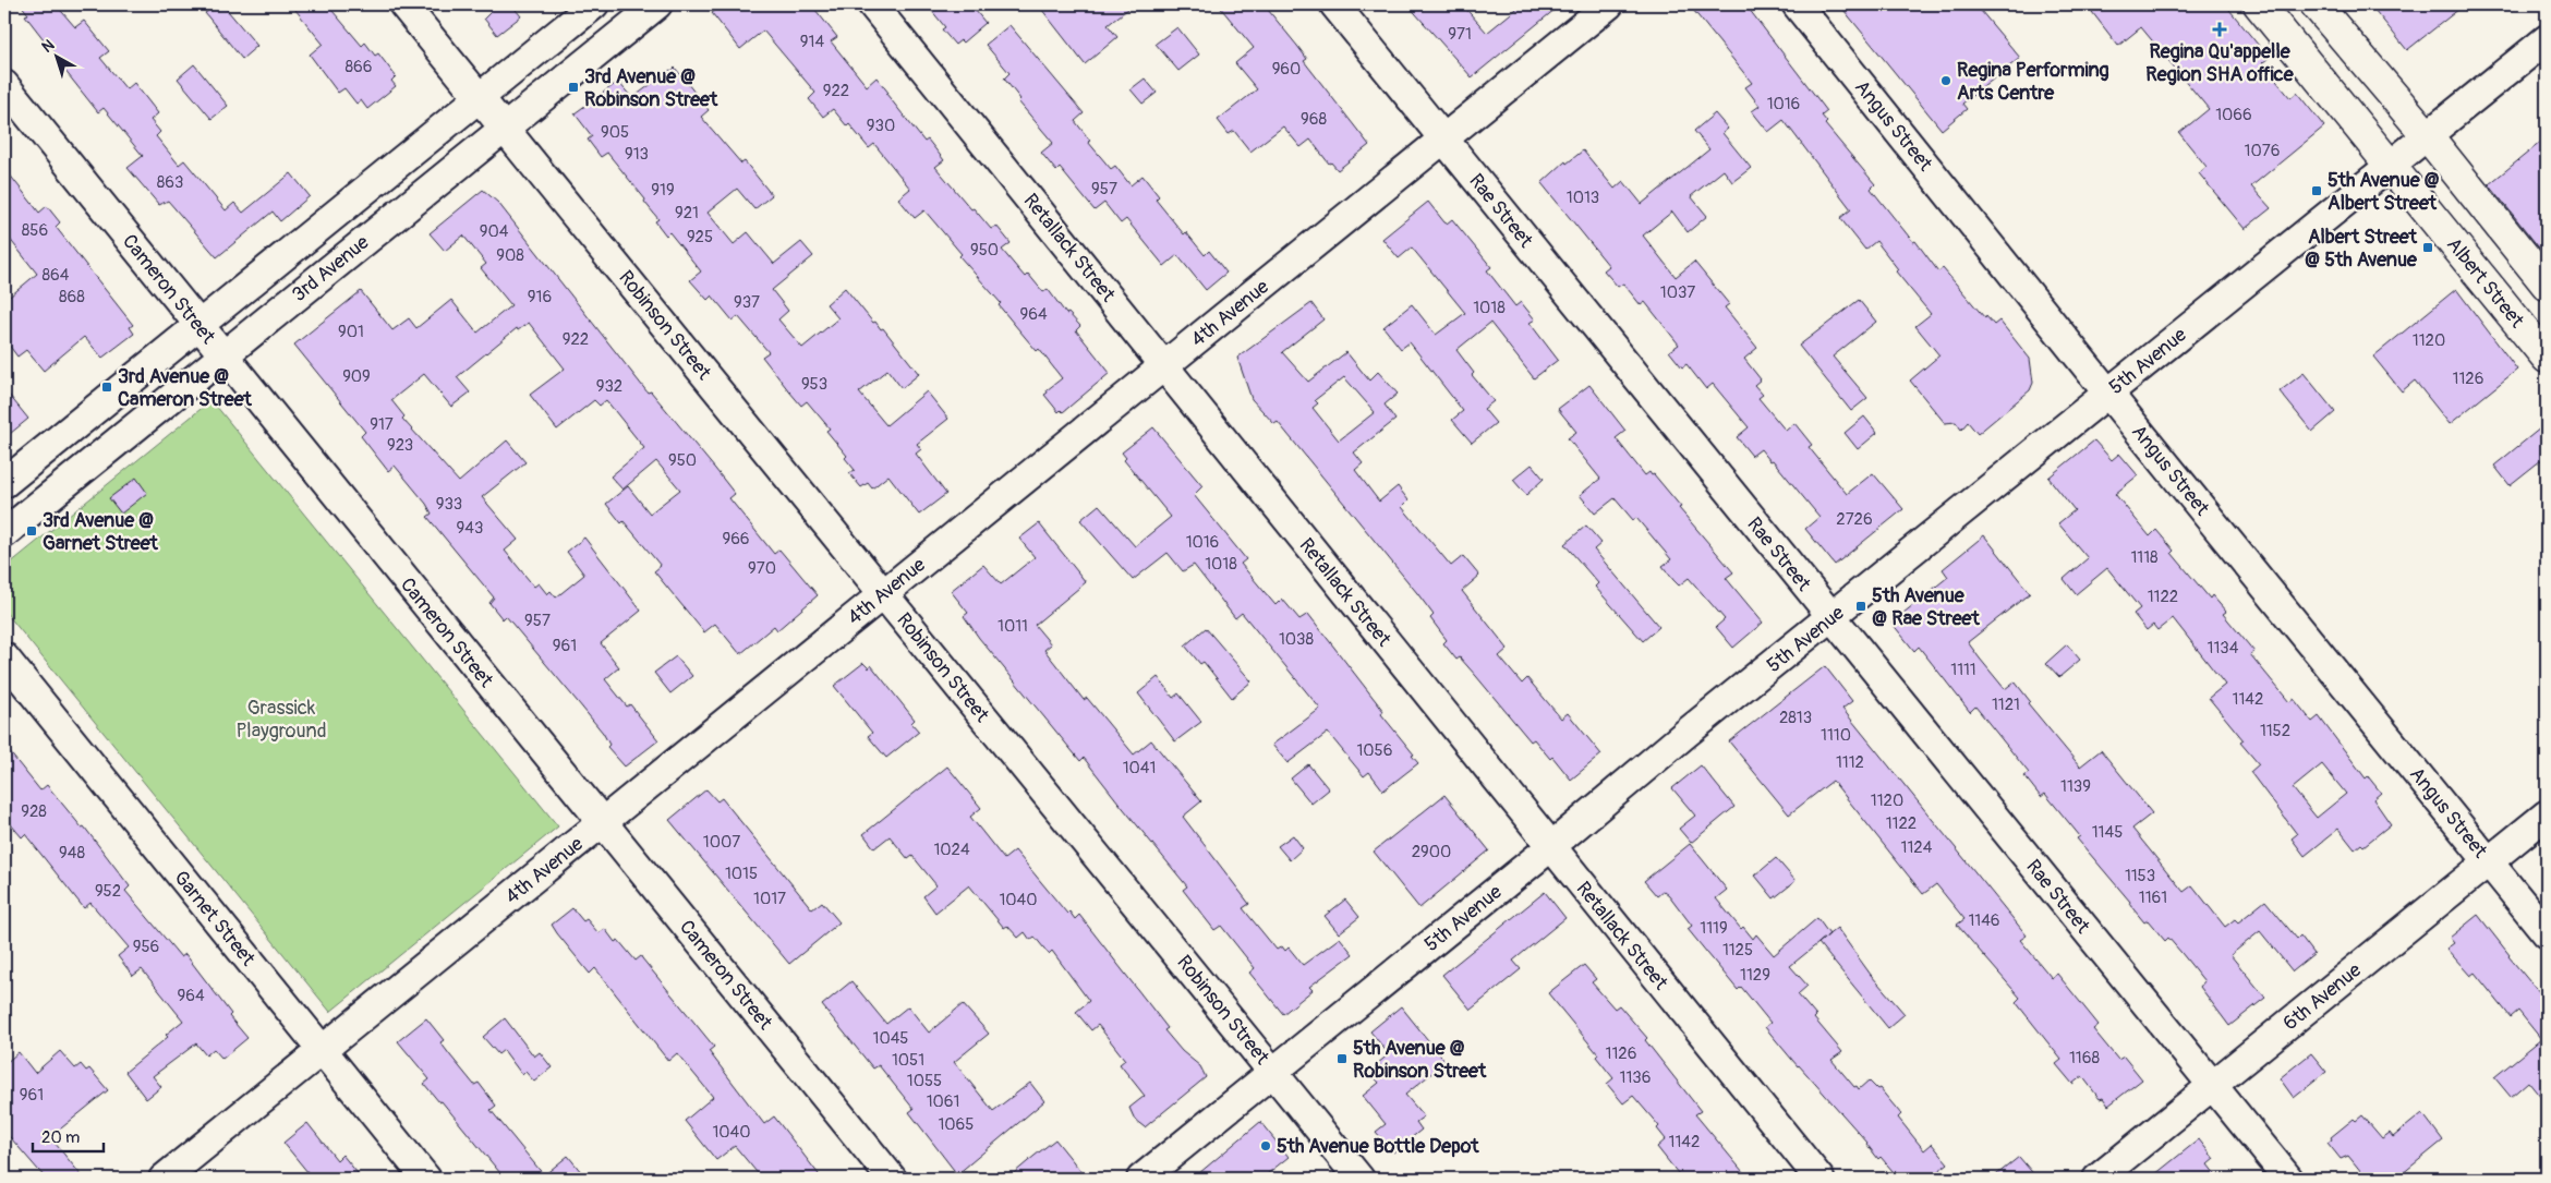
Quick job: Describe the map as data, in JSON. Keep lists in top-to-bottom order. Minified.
{"streets":{"main road":["Albert Street"],"street":["Angus Street","Rae Street","Retallack Street","3rd Avenue","Cameron Street","4th Avenue","Robinson Street","5th Avenue","Garnet Street","6th Avenue"]},"crossings":[["Angus Street","5th Avenue"],["Angus Street","6th Avenue"],["Rae Street","4th Avenue"],["Rae Street","5th Avenue"],["Rae Street","6th Avenue"],["Retallack Street","4th Avenue"],["Retallack Street","5th Avenue"],["3rd Avenue","Cameron Street"],["3rd Avenue","Robinson Street"],["Albert Street","5th Avenue"],["Cameron Street","4th Avenue"],["4th Avenue","Robinson Street"],["4th Avenue","Garnet Street"],["Robinson Street","5th Avenue"]],"parks":["Grassick Playground"],"places":{"health":["Regina Qu'appelle Region SHA office"],"other":["Regina Performing Arts Centre","5th Avenue Bottle Depot"],"transit":["3rd Avenue @ Robinson Street","5th Avenue @ Albert Street","Albert Street @ 5th Avenue","3rd Avenue @ Cameron Street","3rd Avenue @ Garnet Street","5th Avenue @ Rae Street","5th Avenue @ Robinson Street"]},"house_numbers":["971","914","866","960","922","1016","1066","968","930","905","1076","913","863","957","919","1013","921","856","904","925","950","908","864","1037","868","916","937","1018","964","901","922","1120","909","1126","953","932","917","923","950","933","2726","943","966","1016","1118","1018","970","1122","957","1011","1038","961","1134","1111","1142","1121","2813","1152","1110","1056","1112","1041","1139","1120","928","1122","1145","1007","1124","1024","2900","948","1015","1153","952","1161","1017","1040","1146","1119","956","1125","1129","964","1045","1126","1168","1051","1136","1055","961","1061","1065","1040","1142"],"scale_bar":"20 m","north":"top left"}
